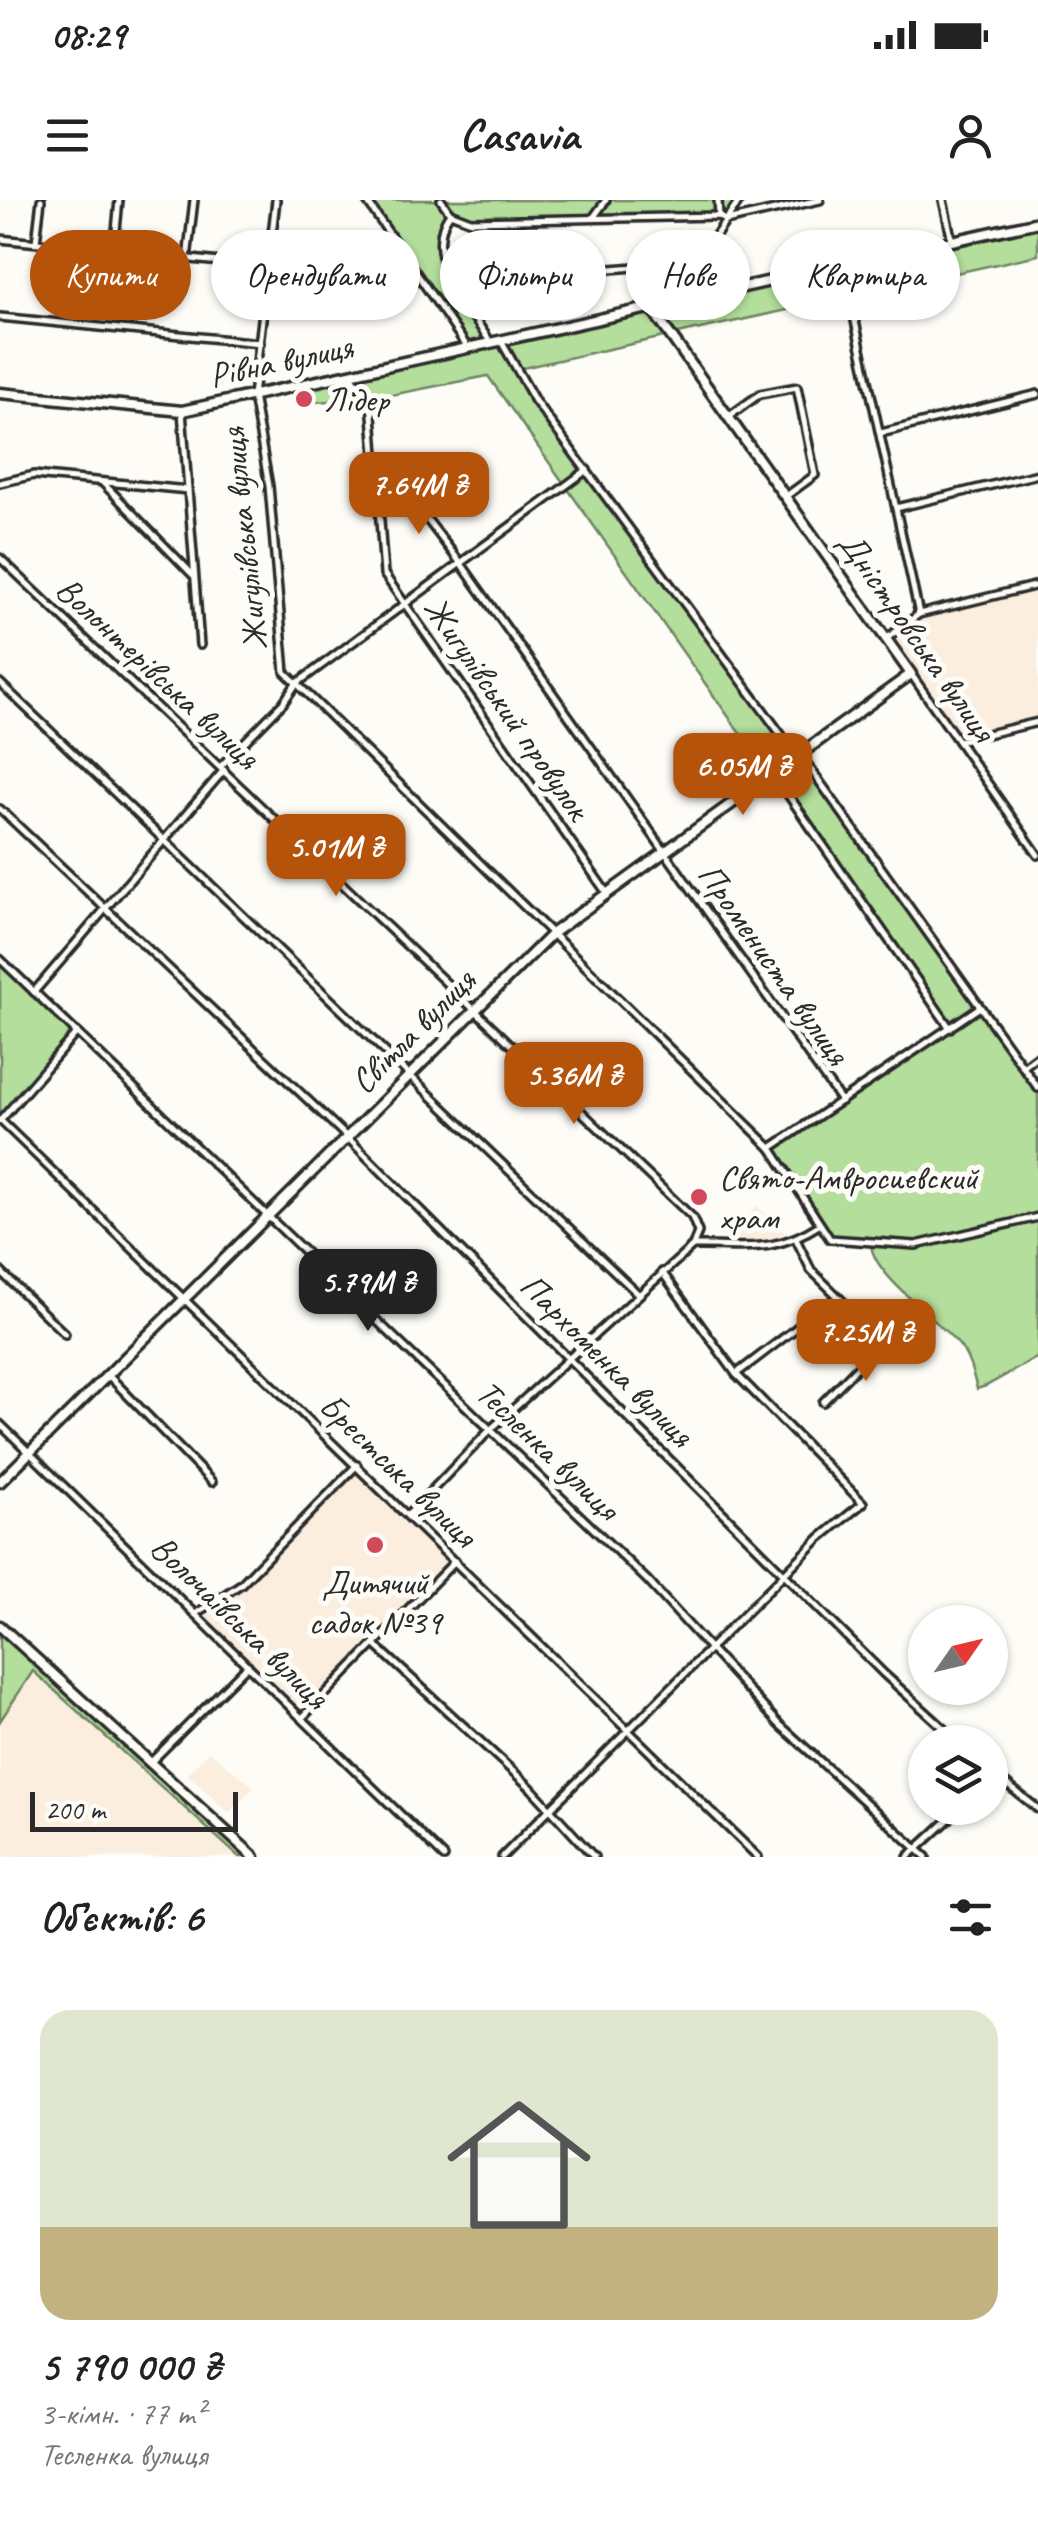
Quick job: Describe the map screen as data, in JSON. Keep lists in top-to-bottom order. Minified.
{"streets":{"street":["Рівна вулиця","Жигулівська вулиця","Дністровська вулиця","Волонтерівська вулиця","Жигулівський провулок","Промениста вулиця","Світла вулиця","Пархоменка вулиця","Тесленка вулиця","Брестська вулиця","Волочаївська вулиця"]},"crossings":[["Рівна вулиця","Жигулівська вулиця"],["Рівна вулиця","Жигулівський провулок"],["Жигулівська вулиця","Світла вулиця"],["Дністровська вулиця","Світла вулиця"],["Волонтерівська вулиця","Світла вулиця"],["Жигулівський провулок","Промениста вулиця"],["Жигулівський провулок","Світла вулиця"],["Промениста вулиця","Світла вулиця"],["Світла вулиця","Пархоменка вулиця"],["Світла вулиця","Тесленка вулиця"],["Світла вулиця","Брестська вулиця"],["Світла вулиця","Волочаївська вулиця"]],"places":["Лідер","Свято-Амвросиевский храм","Дитячий садок №39"],"scale_bar":"200 m","north":"top right","page":{"status":"08:29","header":"Casavia","chip":["Купити","Орендувати","Фільтри","Нове","Квартира"],"price":["7.64M ₴","6.05M ₴","5.01M ₴","5.36M ₴","5.79M ₴","7.25M ₴"],"scale":"200 m","heading":"Об’єктів: 6","list":[{"name":"5 790 000 ₴","note":"3-кімн. · 77 m² · Тесленка вулиця"}]}}
